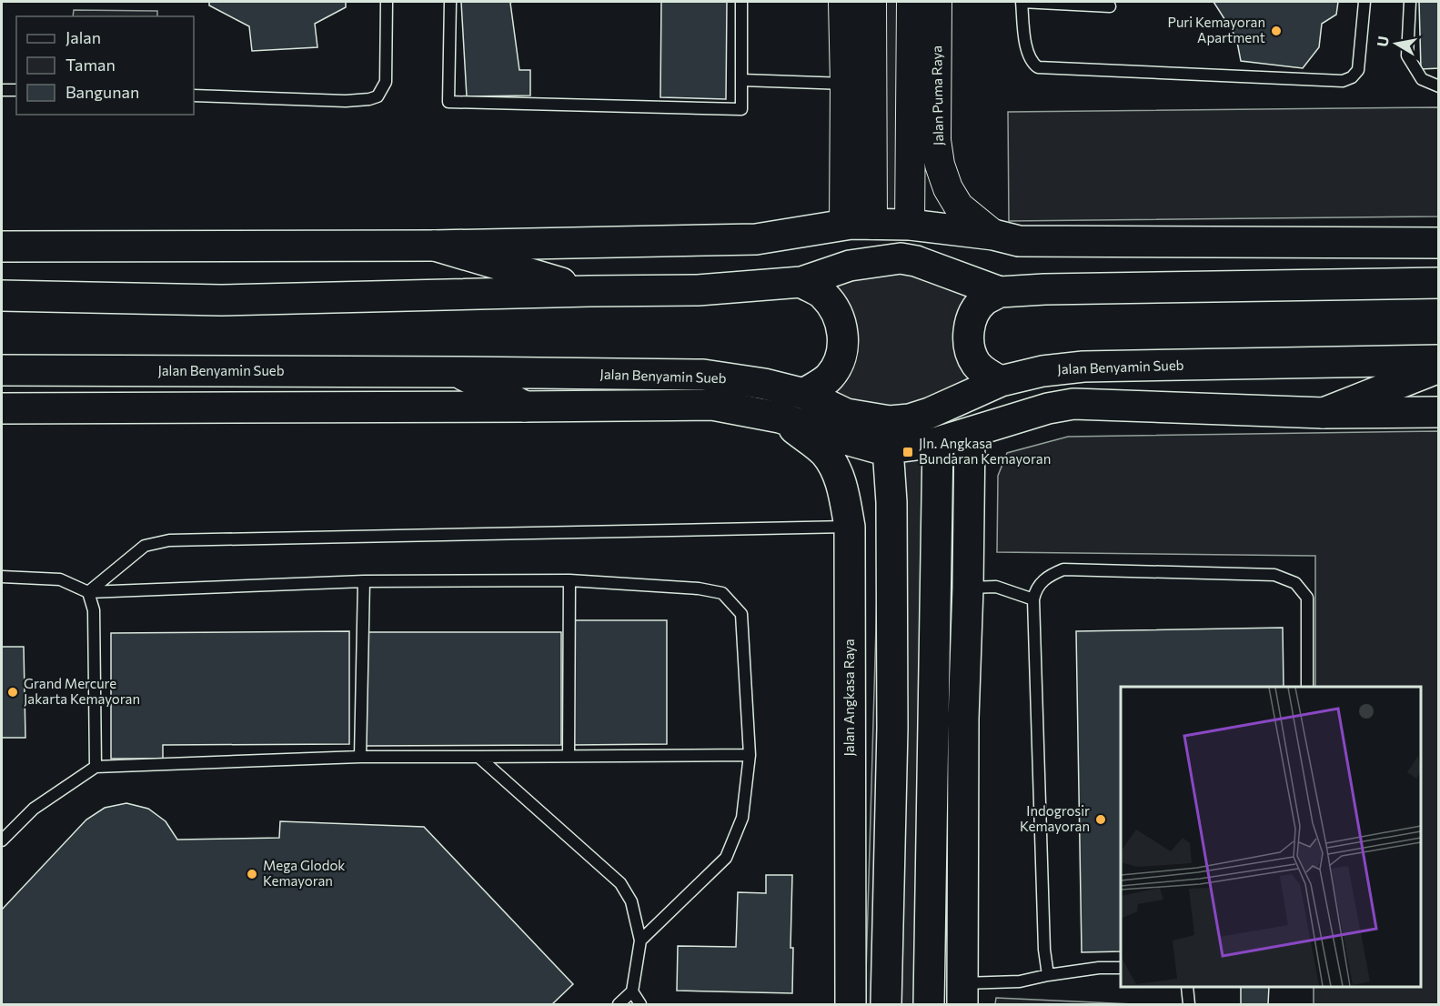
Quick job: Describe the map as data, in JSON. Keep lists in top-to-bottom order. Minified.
{"streets":{"main road":["Jalan Benyamin Sueb","Jalan Angkasa Raya"],"street":["Jalan Puma Raya"]},"crossings":[["Jalan Benyamin Sueb","Jalan Angkasa Raya"]],"places":{"other":["Puri Kemayoran Apartment","Grand Mercure Jakarta Kemayoran","Indogrosir Kemayoran","Mega Glodok Kemayoran"],"transit":["Jln. Angkasa Bundaran Kemayoran"]},"legend":["Jalan","Taman","Bangunan"],"north":"left"}
